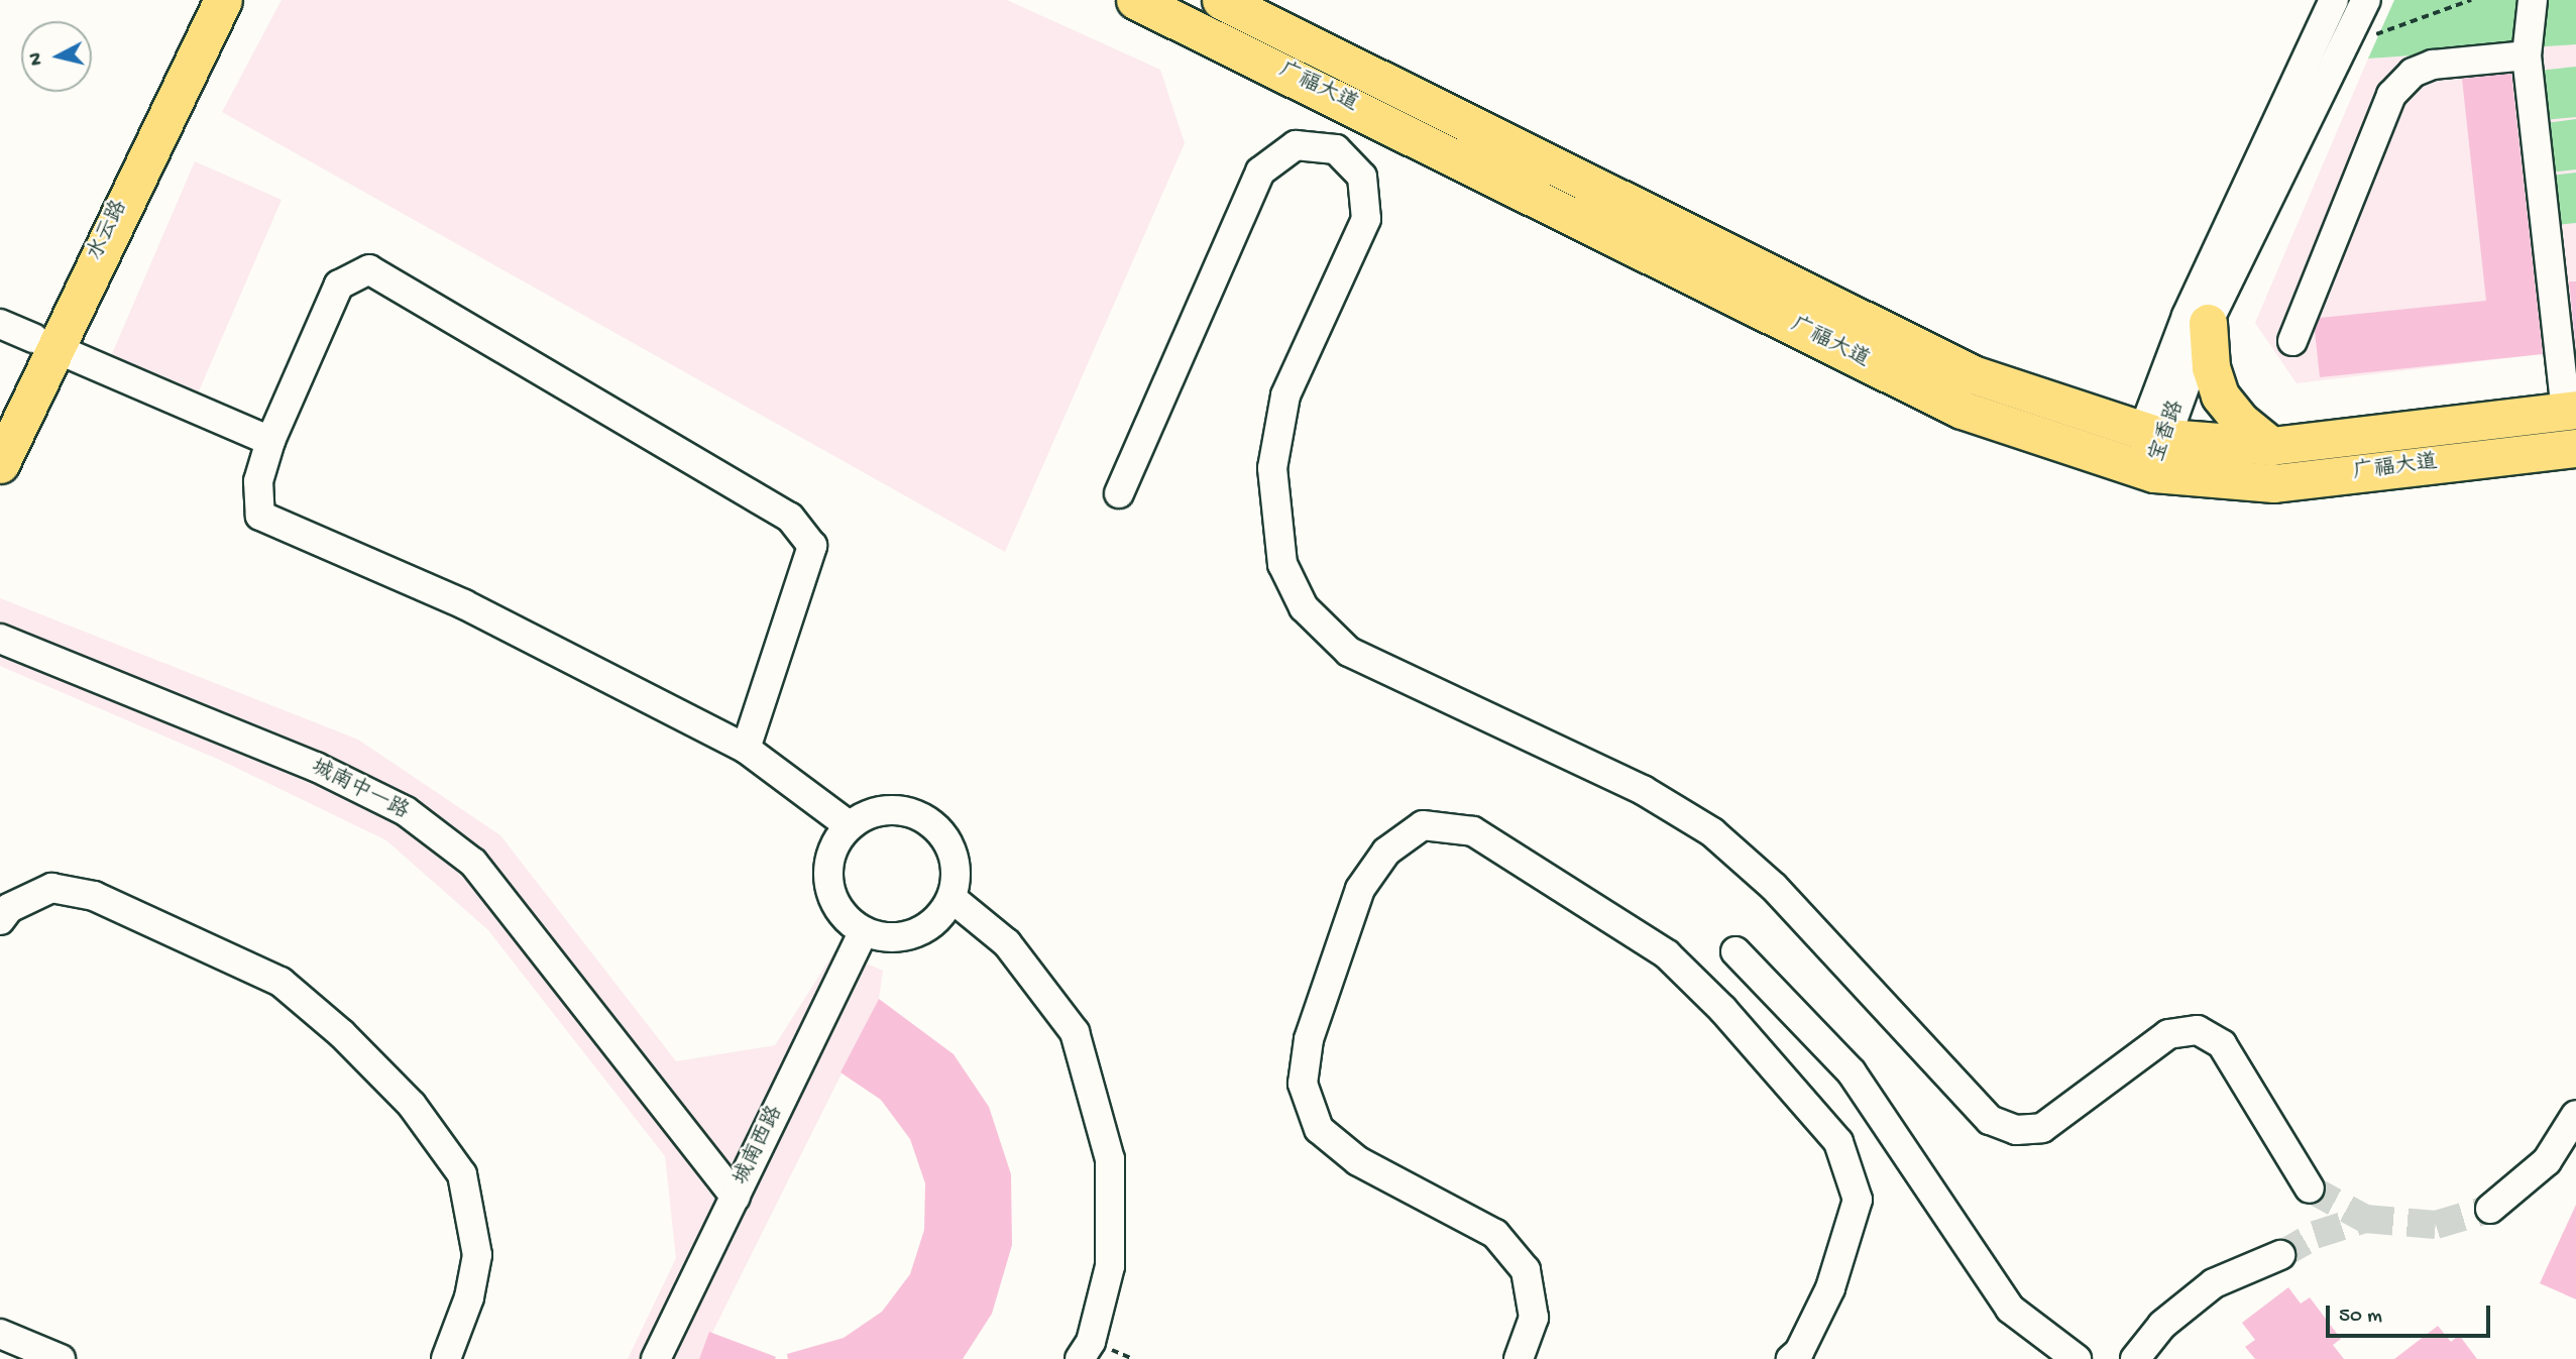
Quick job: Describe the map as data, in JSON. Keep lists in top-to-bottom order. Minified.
{"streets":{"main road":["广福大道","水云路"],"street":["宝香路","城南中一路","城南西路"]},"crossings":[["广福大道","宝香路"],["城南中一路","城南西路"]],"scale_bar":"50 m","north":"left"}
